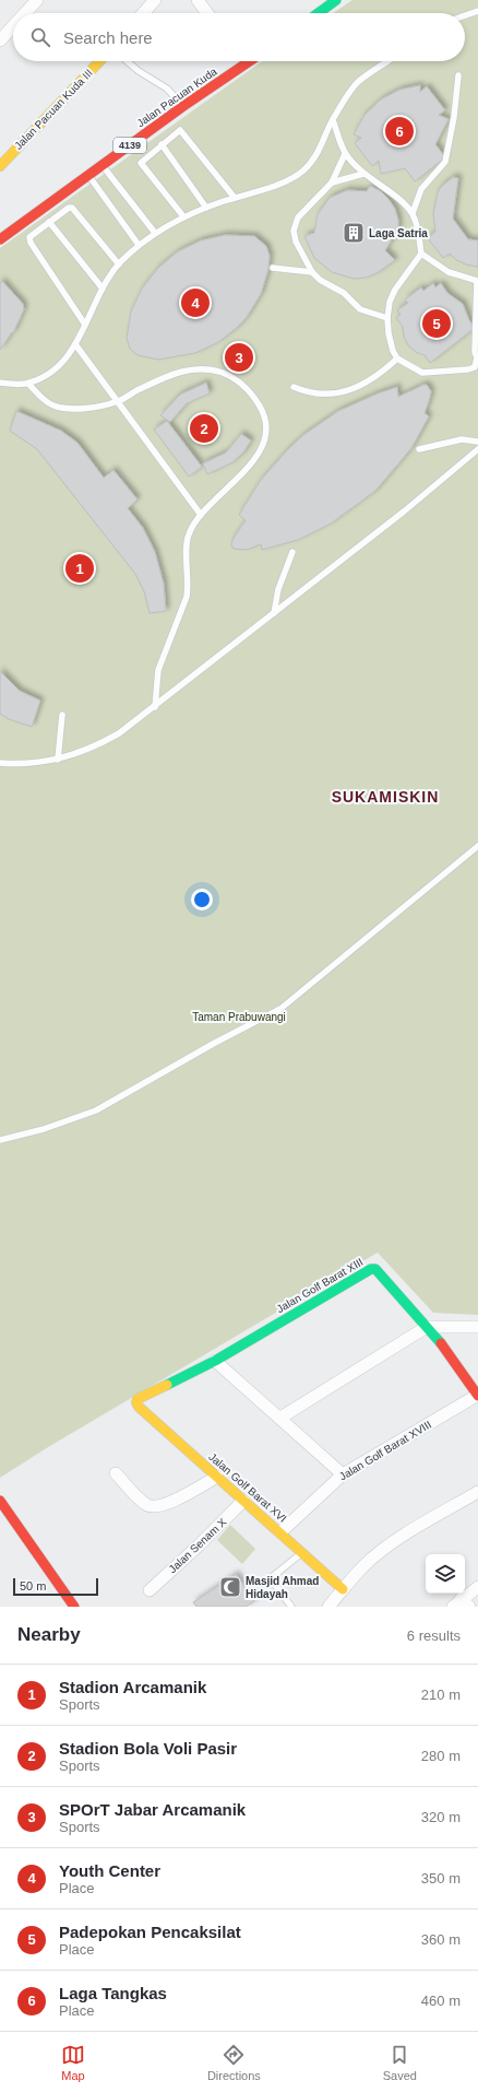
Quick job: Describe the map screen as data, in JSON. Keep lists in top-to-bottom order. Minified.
{"streets":{"street":["Jalan Pacuan Kuda","Jalan Pacuan Kuda III","4139","Jalan Golf Barat XIII","Jalan Golf Barat XVIII","Jalan Golf Barat XVI","Jalan Senam X"]},"crossings":[["Jalan Golf Barat XIII","Jalan Golf Barat XVIII"],["Jalan Golf Barat XIII","Jalan Golf Barat XVI"],["Jalan Golf Barat XVIII","Jalan Golf Barat XVI"],["Jalan Golf Barat XVI","Jalan Senam X"]],"districts":["SUKAMISKIN"],"parks":["Taman Prabuwangi"],"places":{"building":["Laga Satria"],"mosque":["Masjid Ahmad Hidayah"]},"scale_bar":"50 m","page":{"search":"Search here","pins":["6","4","5","3","2","1"],"scale":"50 m","heading":["Nearby","6 results"],"list":[{"mark":"1","name":"Stadion Arcamanik","note":"Sports","value":"210 m"},{"mark":"2","name":"Stadion Bola Voli Pasir","note":"Sports","value":"280 m"},{"mark":"3","name":"SPOrT Jabar Arcamanik","note":"Sports","value":"320 m"},{"mark":"4","name":"Youth Center","note":"Place","value":"350 m"},{"mark":"5","name":"Padepokan Pencaksilat","note":"Place","value":"360 m"},{"mark":"6","name":"Laga Tangkas","note":"Place","value":"460 m"}],"nav":["Map","Directions","Saved"]}}
